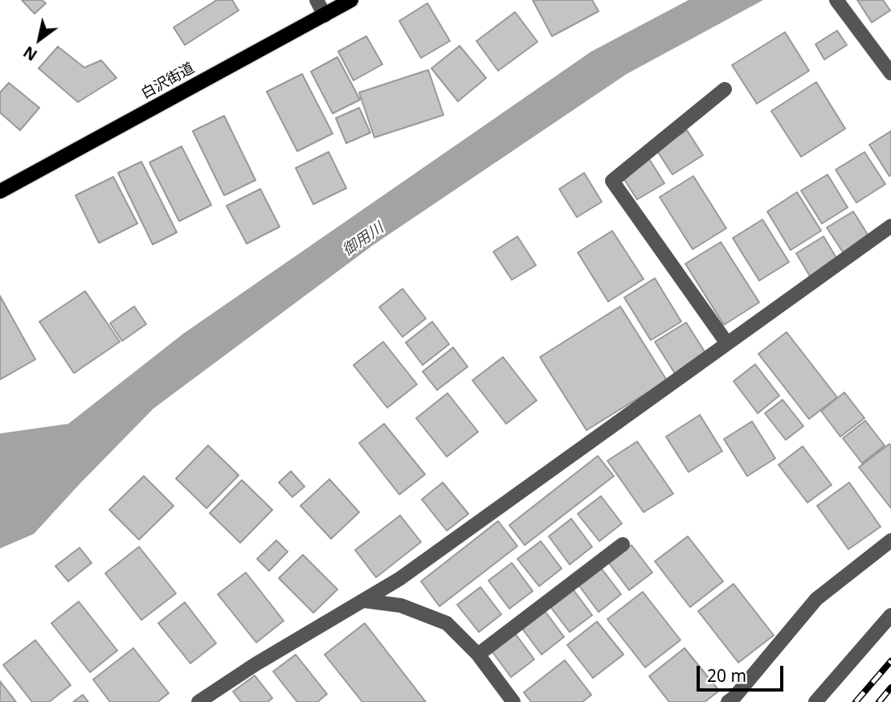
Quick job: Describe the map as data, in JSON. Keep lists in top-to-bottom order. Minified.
{"streets":{"main road":["白沢街道"]},"water":["御用川"],"scale_bar":"20 m","north":"bottom left"}
